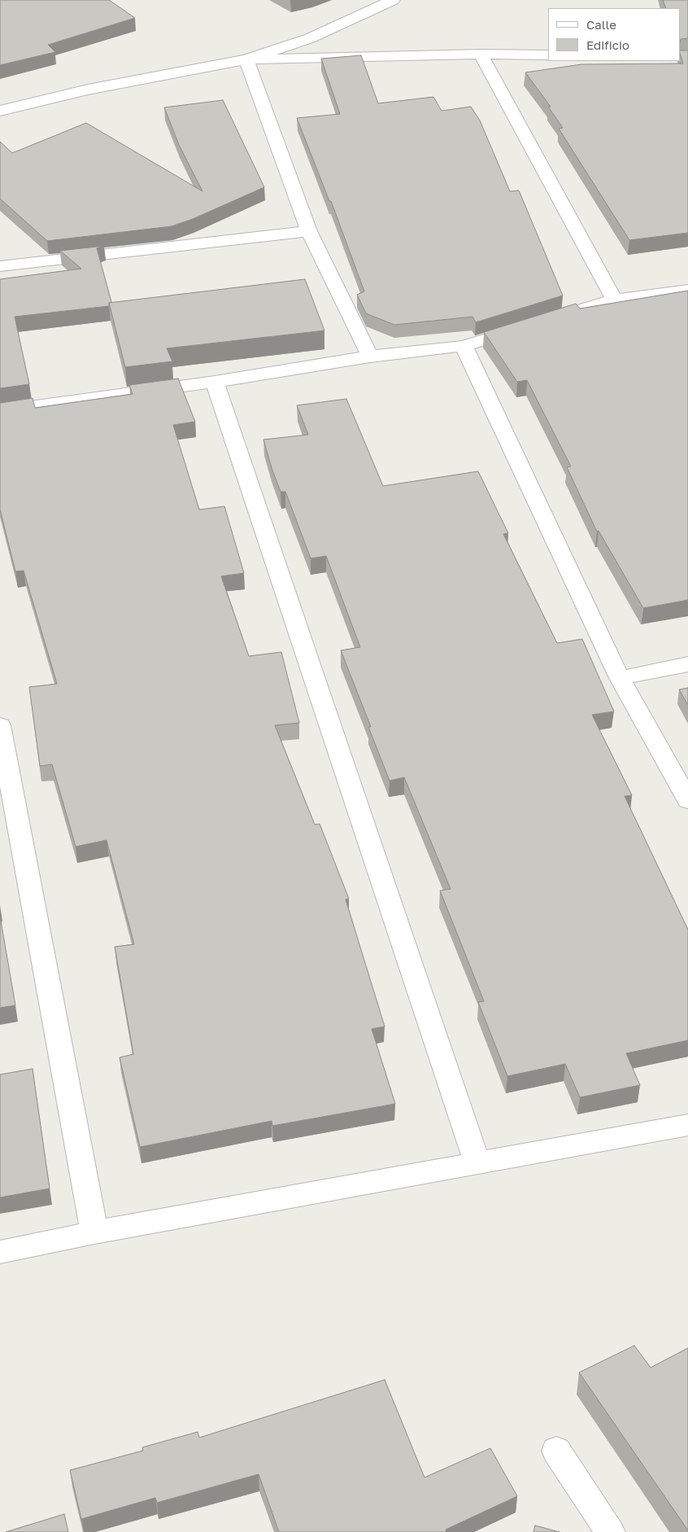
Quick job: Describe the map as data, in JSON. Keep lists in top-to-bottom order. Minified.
{"legend":["Calle","Edificio"]}
